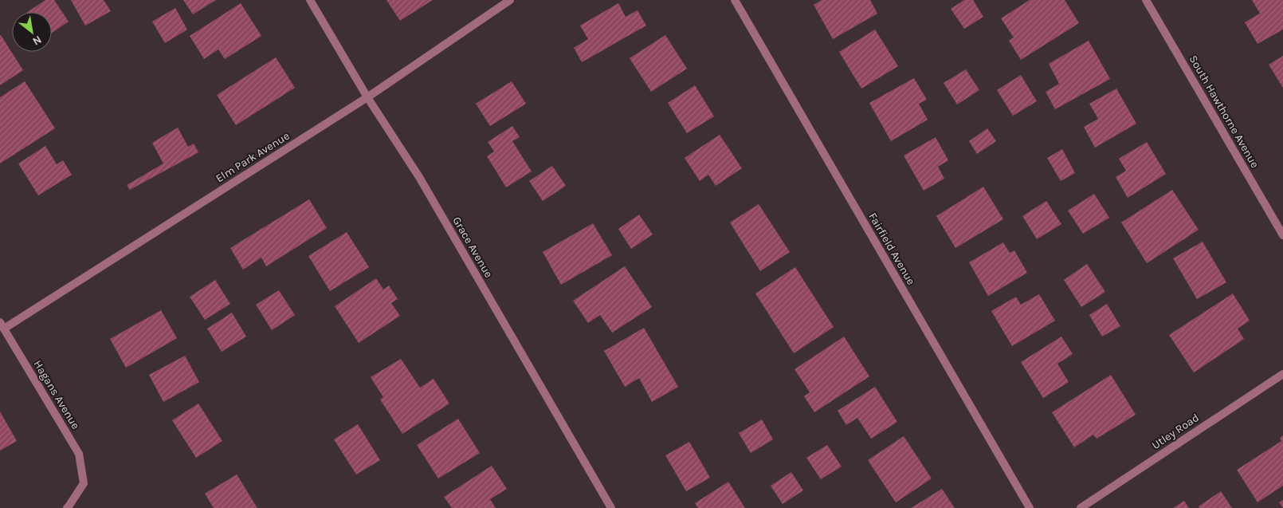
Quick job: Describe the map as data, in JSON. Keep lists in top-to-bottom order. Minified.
{"streets":{"street":["South Hawthorne Avenue","Elm Park Avenue","Grace Avenue","Fairfield Avenue","Hagans Avenue","Utley Road"]},"crossings":[["Elm Park Avenue","Grace Avenue"],["Elm Park Avenue","Hagans Avenue"]],"north":"bottom right"}
